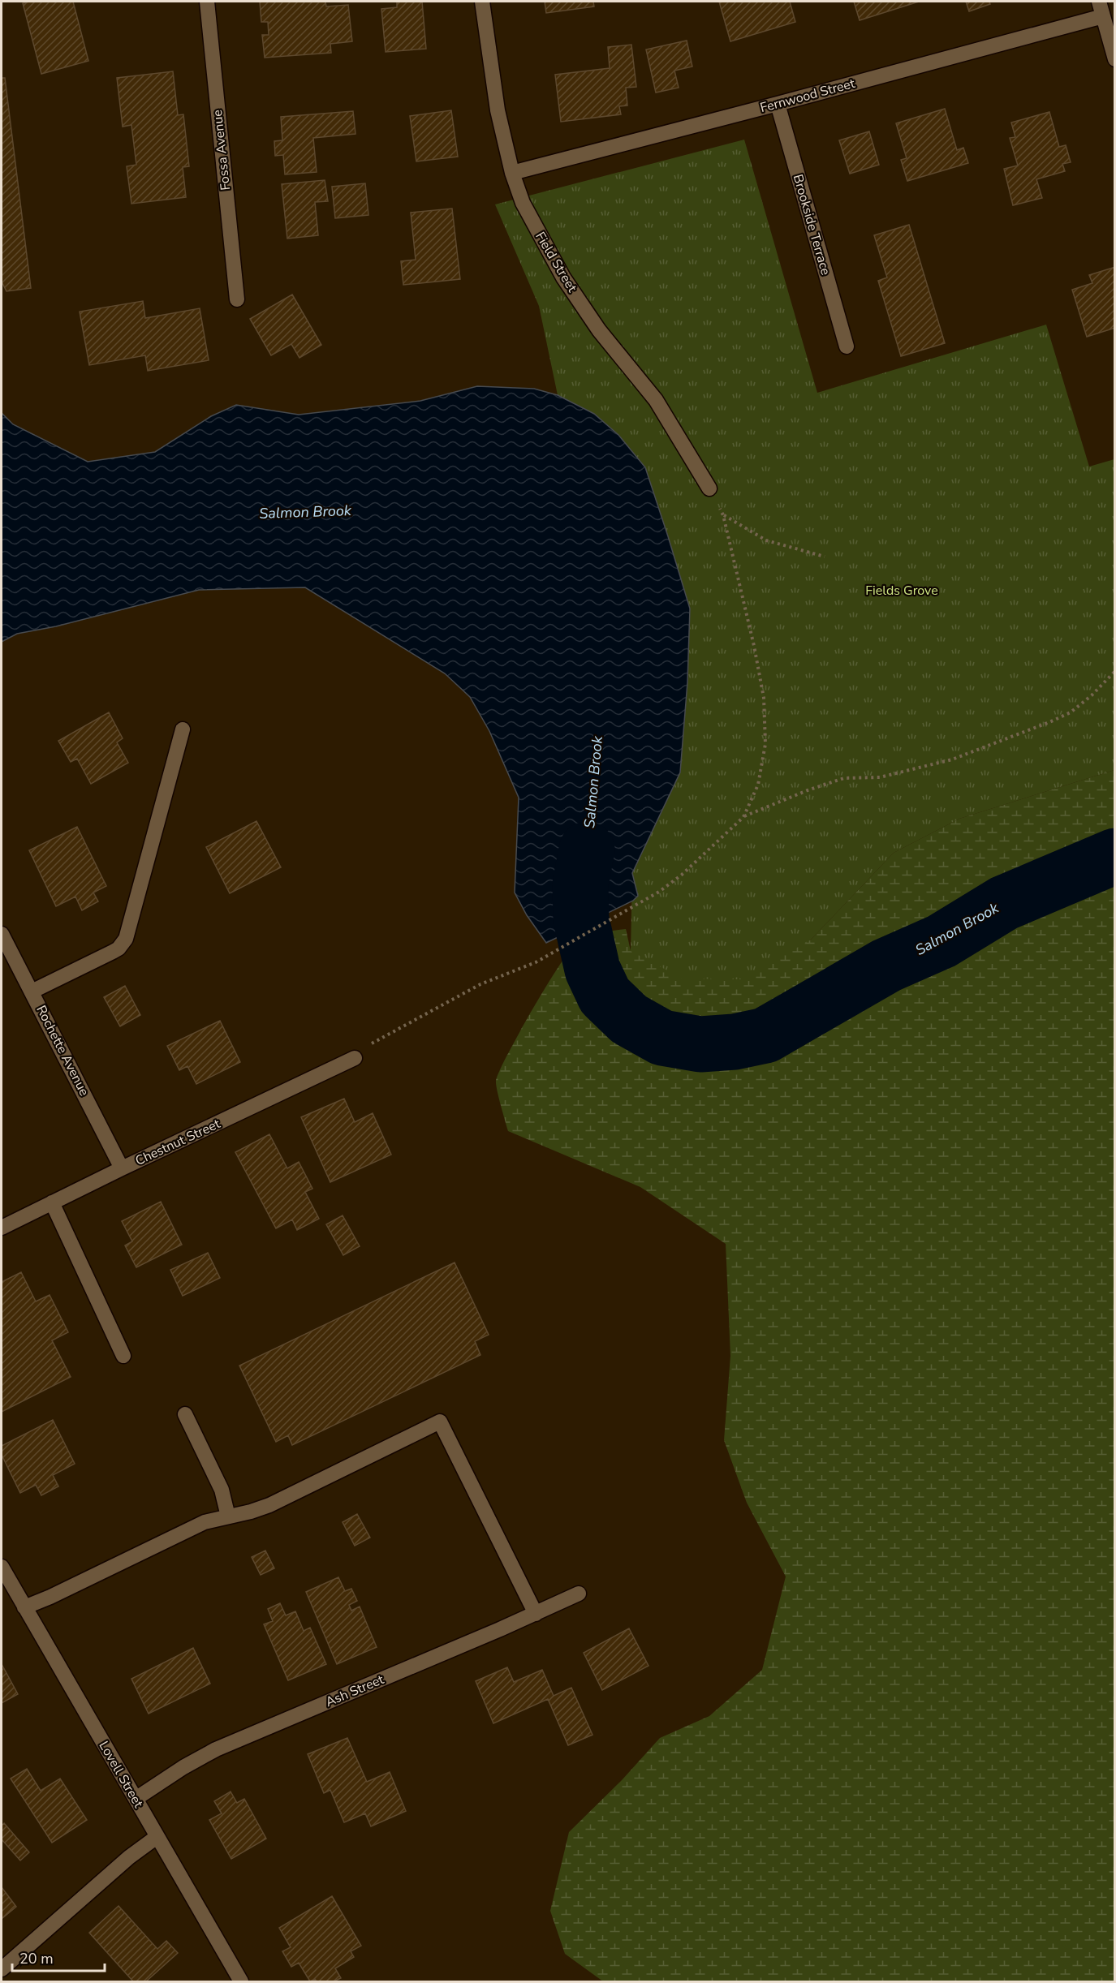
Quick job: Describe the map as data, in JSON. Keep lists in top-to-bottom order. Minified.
{"streets":{"street":["Fernwood Street","Fossa Avenue","Brookside Terrace","Field Street","Rochette Avenue","Chestnut Street","Ash Street","Lovell Street"]},"crossings":[["Fernwood Street","Brookside Terrace"],["Fernwood Street","Field Street"],["Rochette Avenue","Chestnut Street"],["Ash Street","Lovell Street"]],"water":["Salmon Brook"],"parks":["Fields Grove"],"scale_bar":"20 m"}
